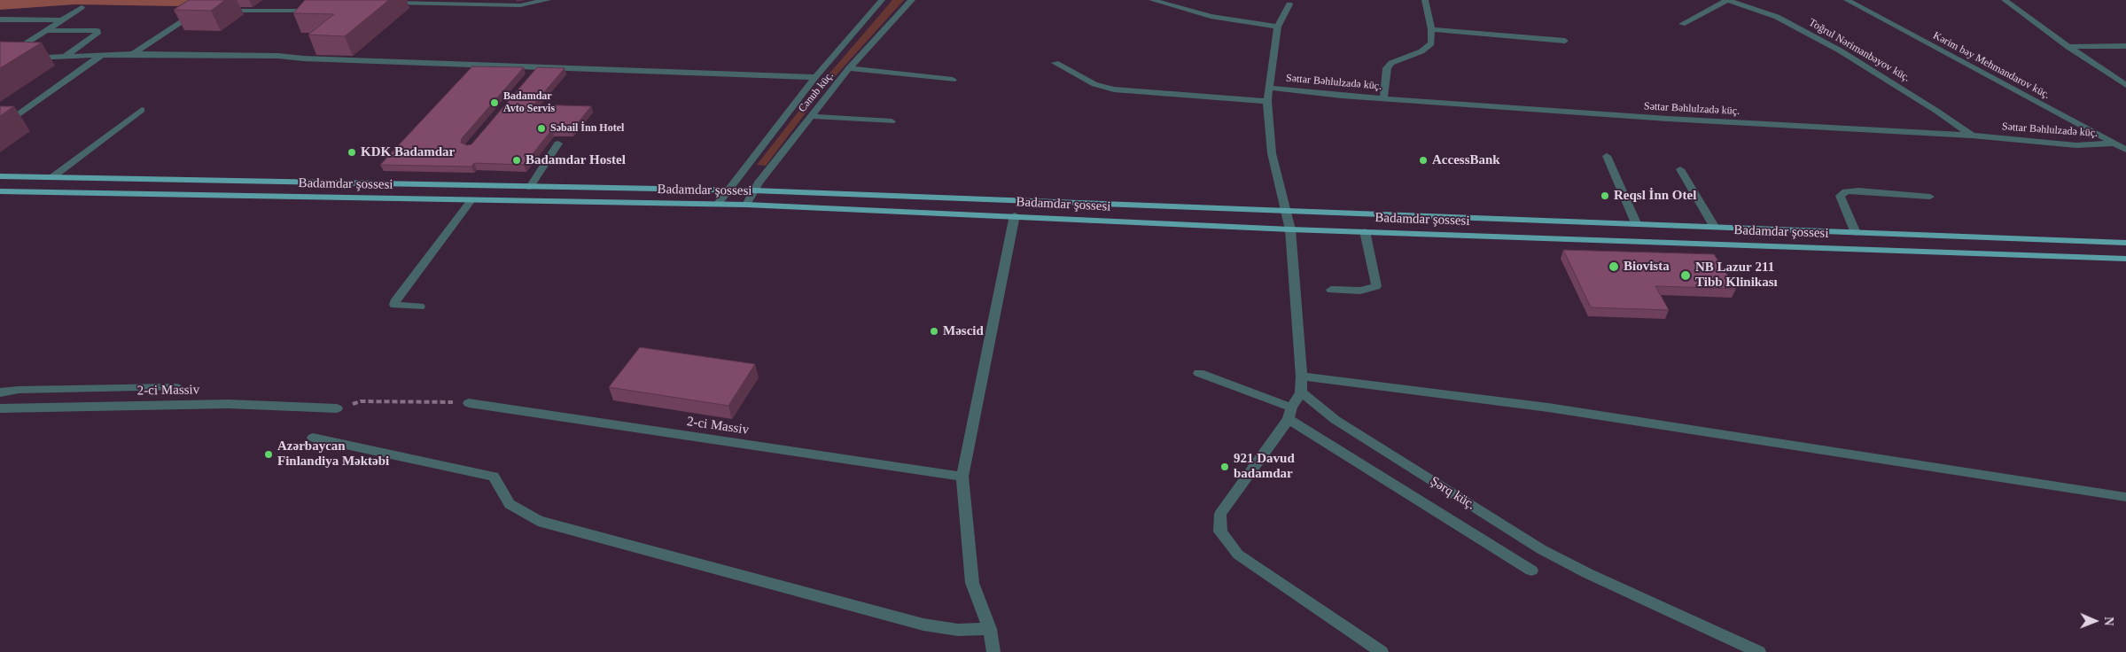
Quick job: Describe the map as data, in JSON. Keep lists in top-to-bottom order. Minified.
{"streets":{"main road":["Badamdar şossesi"],"street":["Toğrul Nərimanbəyov küç.","Kərim bəy Mehmandarov küç.","Səttar Bəhlulzadə küç.","Cənub küç.","2-ci Massiv","Şərq küç."]},"crossings":[["Toğrul Nərimanbəyov küç.","Səttar Bəhlulzadə küç."],["Kərim bəy Mehmandarov küç.","Səttar Bəhlulzadə küç."],["Cənub küç.","Badamdar şossesi"]],"places":["Badamdar Avto Servis","Səbail İnn Hotel","KDK Badamdar","Badamdar Hostel","AccessBank","Reqsl İnn Otel","Biovista","NB Lazur 211 Tibb Klinikası","Məscid","Azərbaycan Finlandiya Məktəbi","921 Davud badamdar"],"north":"right"}
